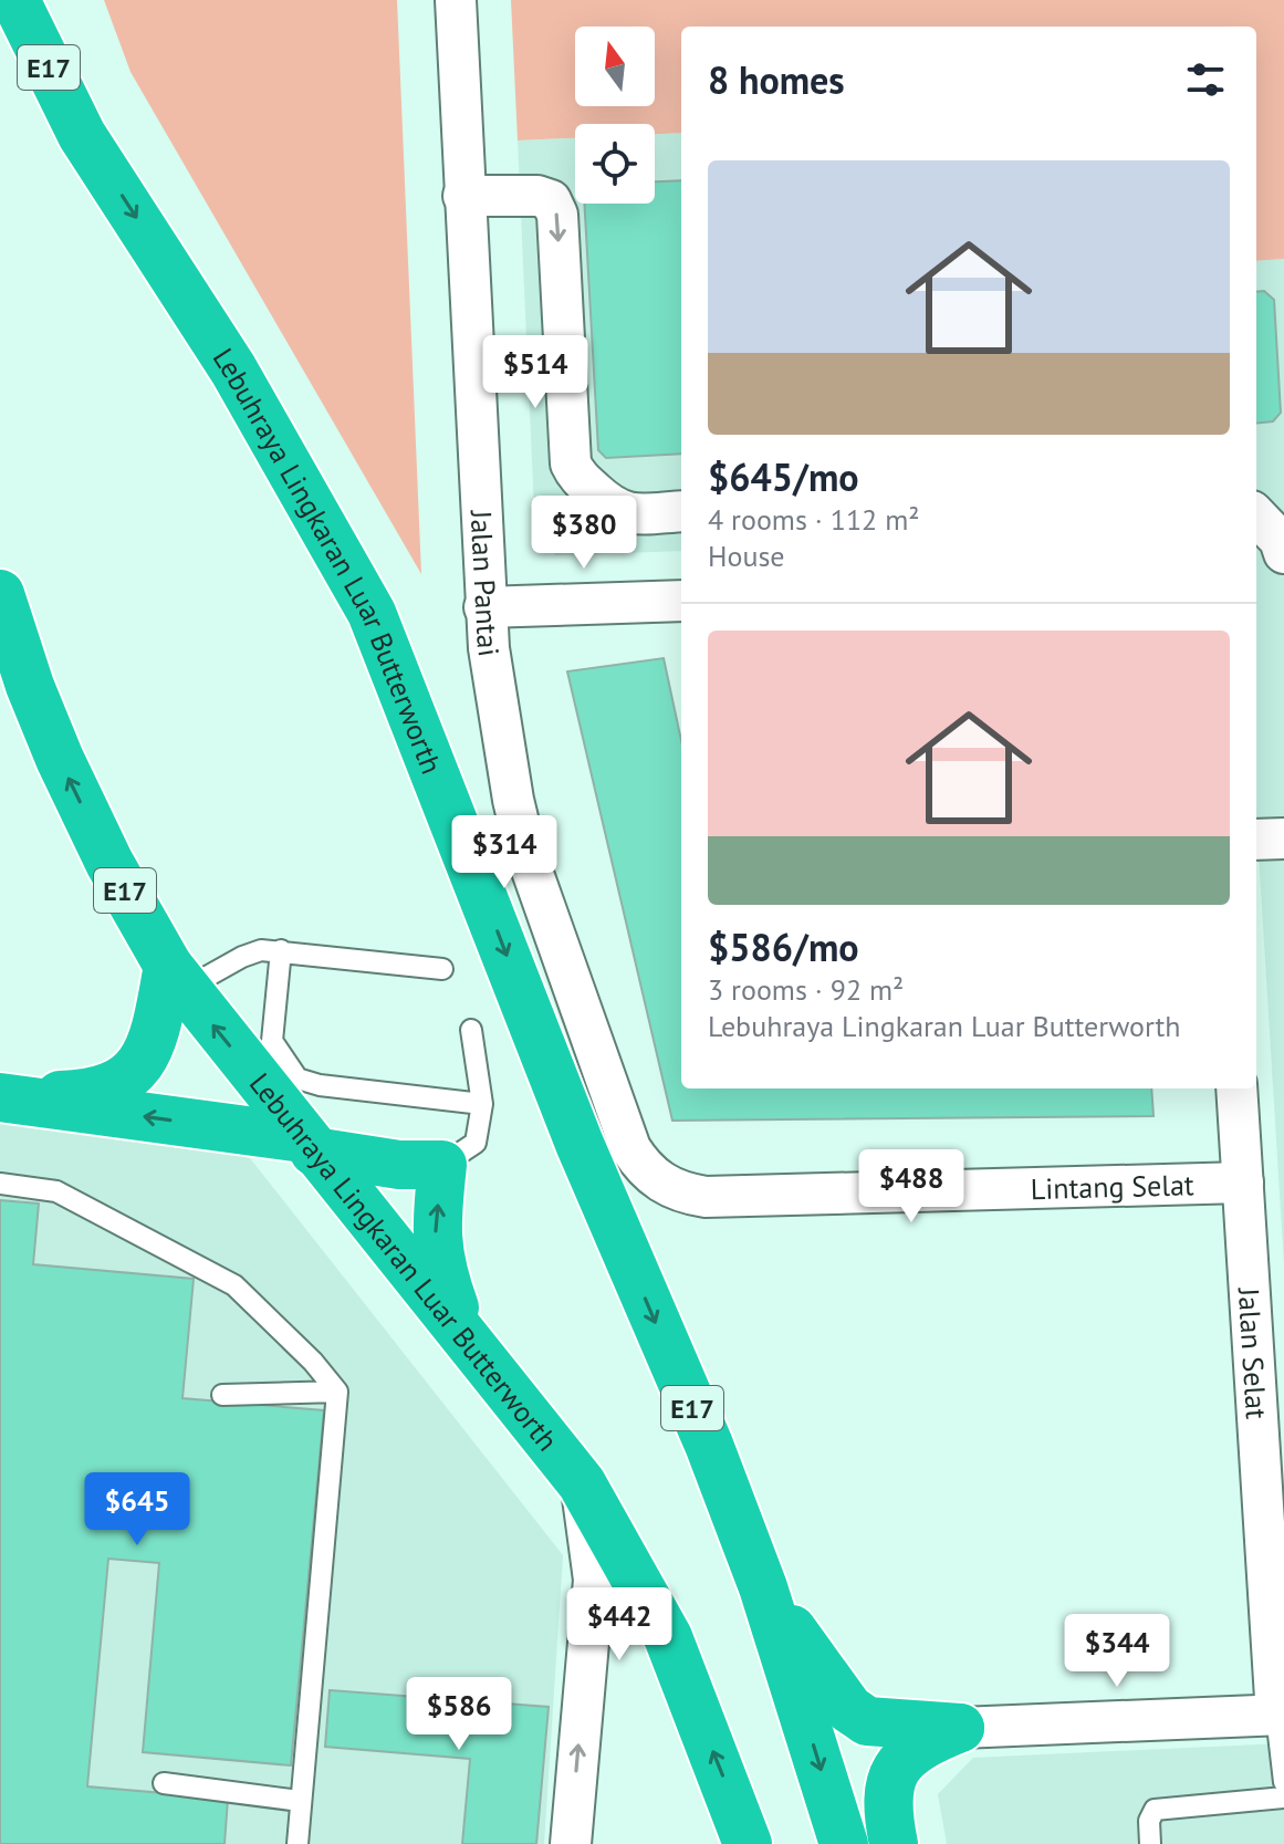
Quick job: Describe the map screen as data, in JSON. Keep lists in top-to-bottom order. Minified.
{"streets":{"highway":["E17","Lebuhraya Lingkaran Luar Butterworth"],"street":["Jalan Pantai","Lintang Selat","Jalan Selat"]},"crossings":[["Jalan Pantai","Lintang Selat"],["Lintang Selat","Jalan Selat"]],"north":"top","page":{"heading":"8 homes","list":[{"name":"$645/mo","note":"4 rooms · 112 m² · House"},{"name":"$586/mo","note":"3 rooms · 92 m² · Lebuhraya Lingkaran Luar Butterworth"}],"price":["$514","$380","$314","$488","$645","$442","$344","$586"]}}
